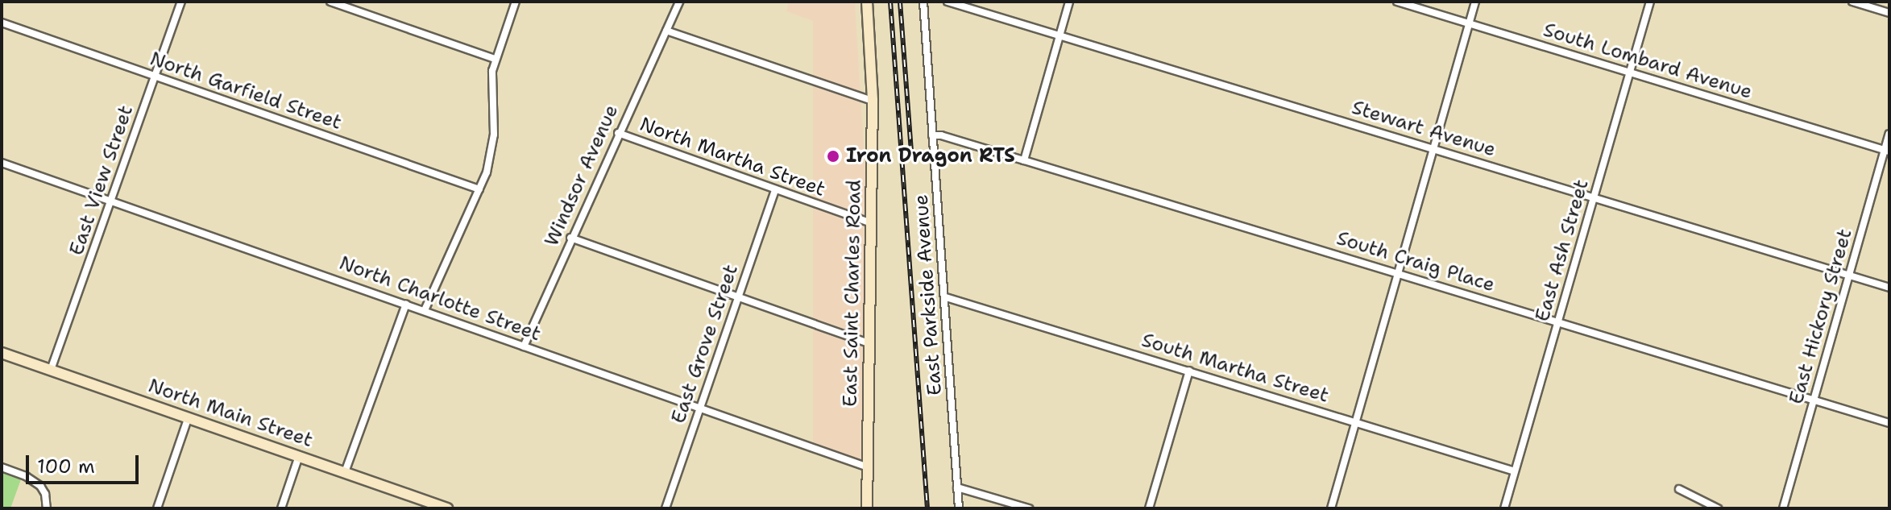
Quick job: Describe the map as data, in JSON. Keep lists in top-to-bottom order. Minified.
{"streets":{"main road":["East Saint Charles Road","North Main Street"],"street":["South Lombard Avenue","North Garfield Street","Stewart Avenue","North Martha Street","Windsor Avenue","East View Street","East Ash Street","South Craig Place","East Parkside Avenue","North Charlotte Street","East Hickory Street","East Grove Street","South Martha Street"]},"crossings":[["South Lombard Avenue","East Ash Street"],["South Lombard Avenue","East Hickory Street"],["North Garfield Street","East View Street"],["Stewart Avenue","East Ash Street"],["Stewart Avenue","East Hickory Street"],["North Martha Street","Windsor Avenue"],["North Martha Street","East Saint Charles Road"],["North Martha Street","East Grove Street"],["Windsor Avenue","North Charlotte Street"],["East View Street","North Charlotte Street"],["East View Street","North Main Street"],["East Ash Street","South Craig Place"],["East Ash Street","South Martha Street"],["South Craig Place","East Parkside Avenue"],["South Craig Place","East Hickory Street"],["East Saint Charles Road","North Charlotte Street"],["East Parkside Avenue","South Martha Street"],["North Charlotte Street","East Grove Street"]],"places":["Iron Dragon RTS"],"scale_bar":"100 m"}
